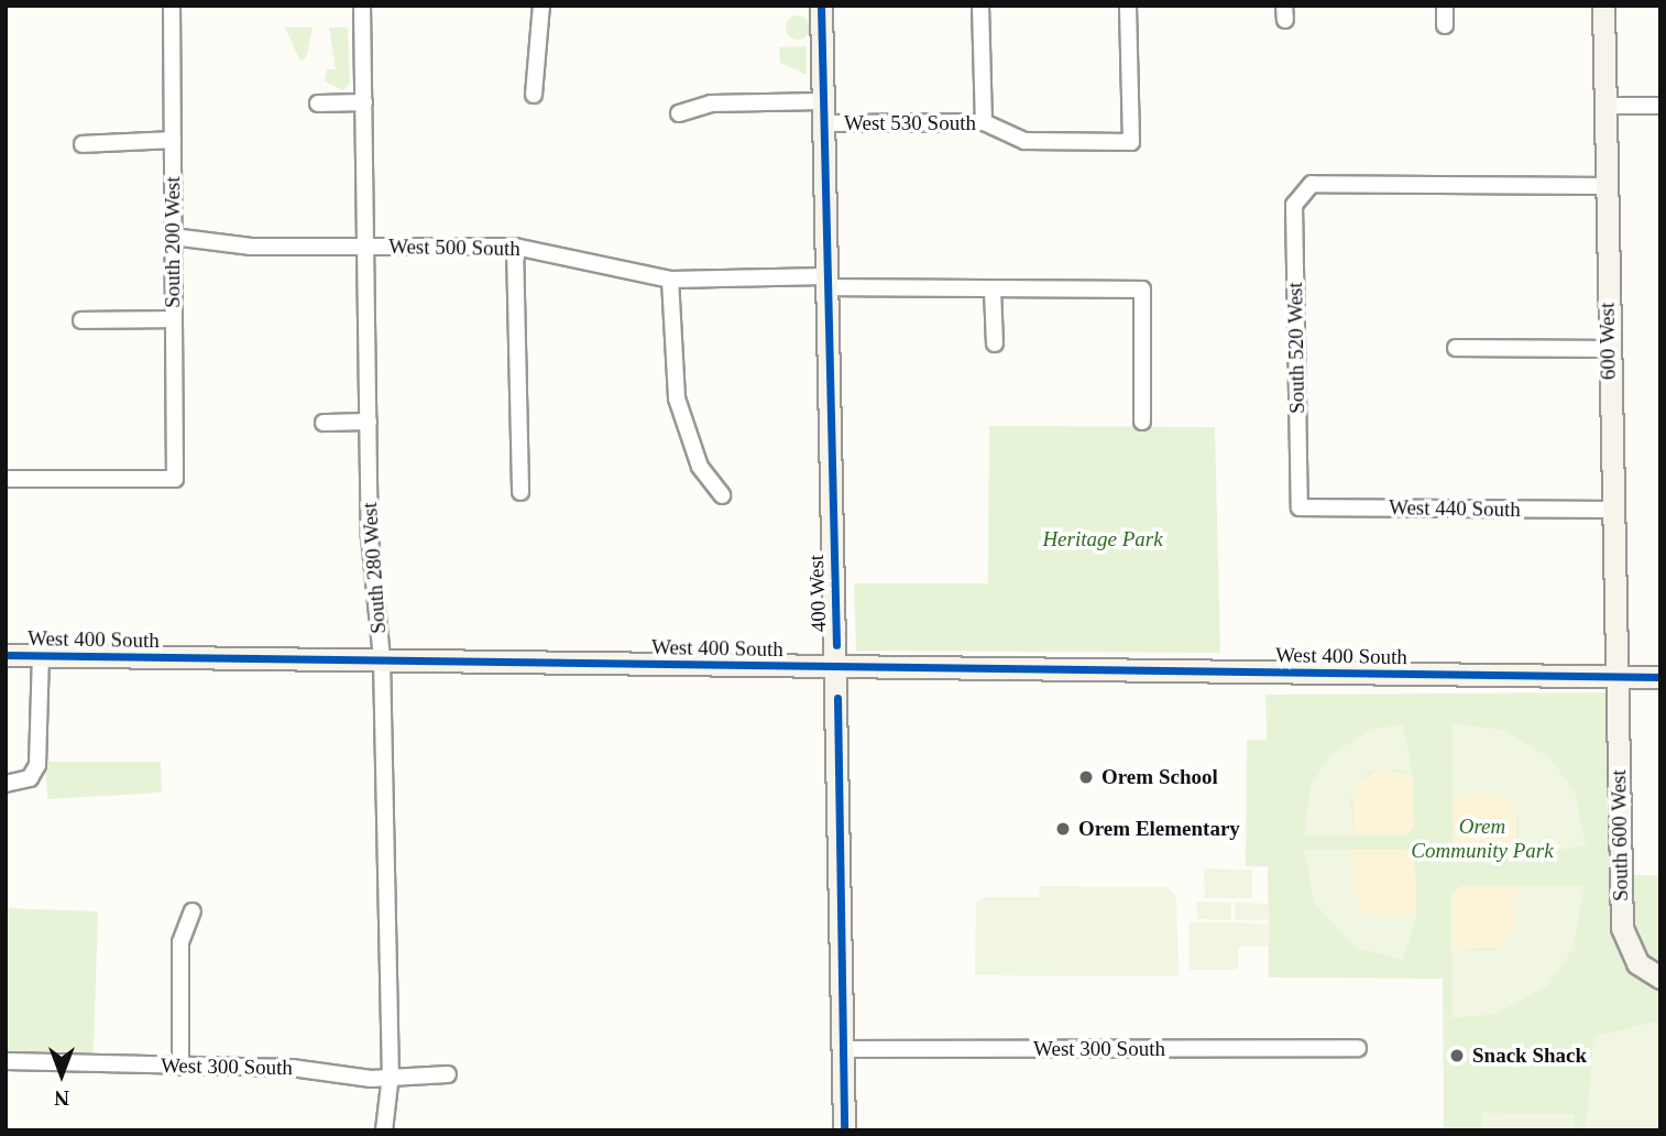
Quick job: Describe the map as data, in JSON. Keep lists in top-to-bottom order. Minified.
{"streets":{"street":["West 530 South","South 200 West","West 500 South","600 West","South 520 West","West 440 South","South 280 West","400 West","West 400 South","South 600 West","West 300 South"]},"crossings":[["West 530 South","400 West"],["South 200 West","West 500 South"],["West 500 South","South 280 West"],["West 500 South","400 West"],["600 West","South 520 West"],["600 West","West 440 South"],["600 West","West 400 South"],["600 West","South 600 West"],["South 520 West","West 440 South"],["South 280 West","West 400 South"],["South 280 West","West 300 South"],["400 West","West 400 South"],["400 West","West 300 South"],["West 400 South","South 600 West"]],"parks":["Heritage Park","Orem Community Park"],"places":["Orem School","Orem Elementary","Snack Shack"],"north":"bottom"}
